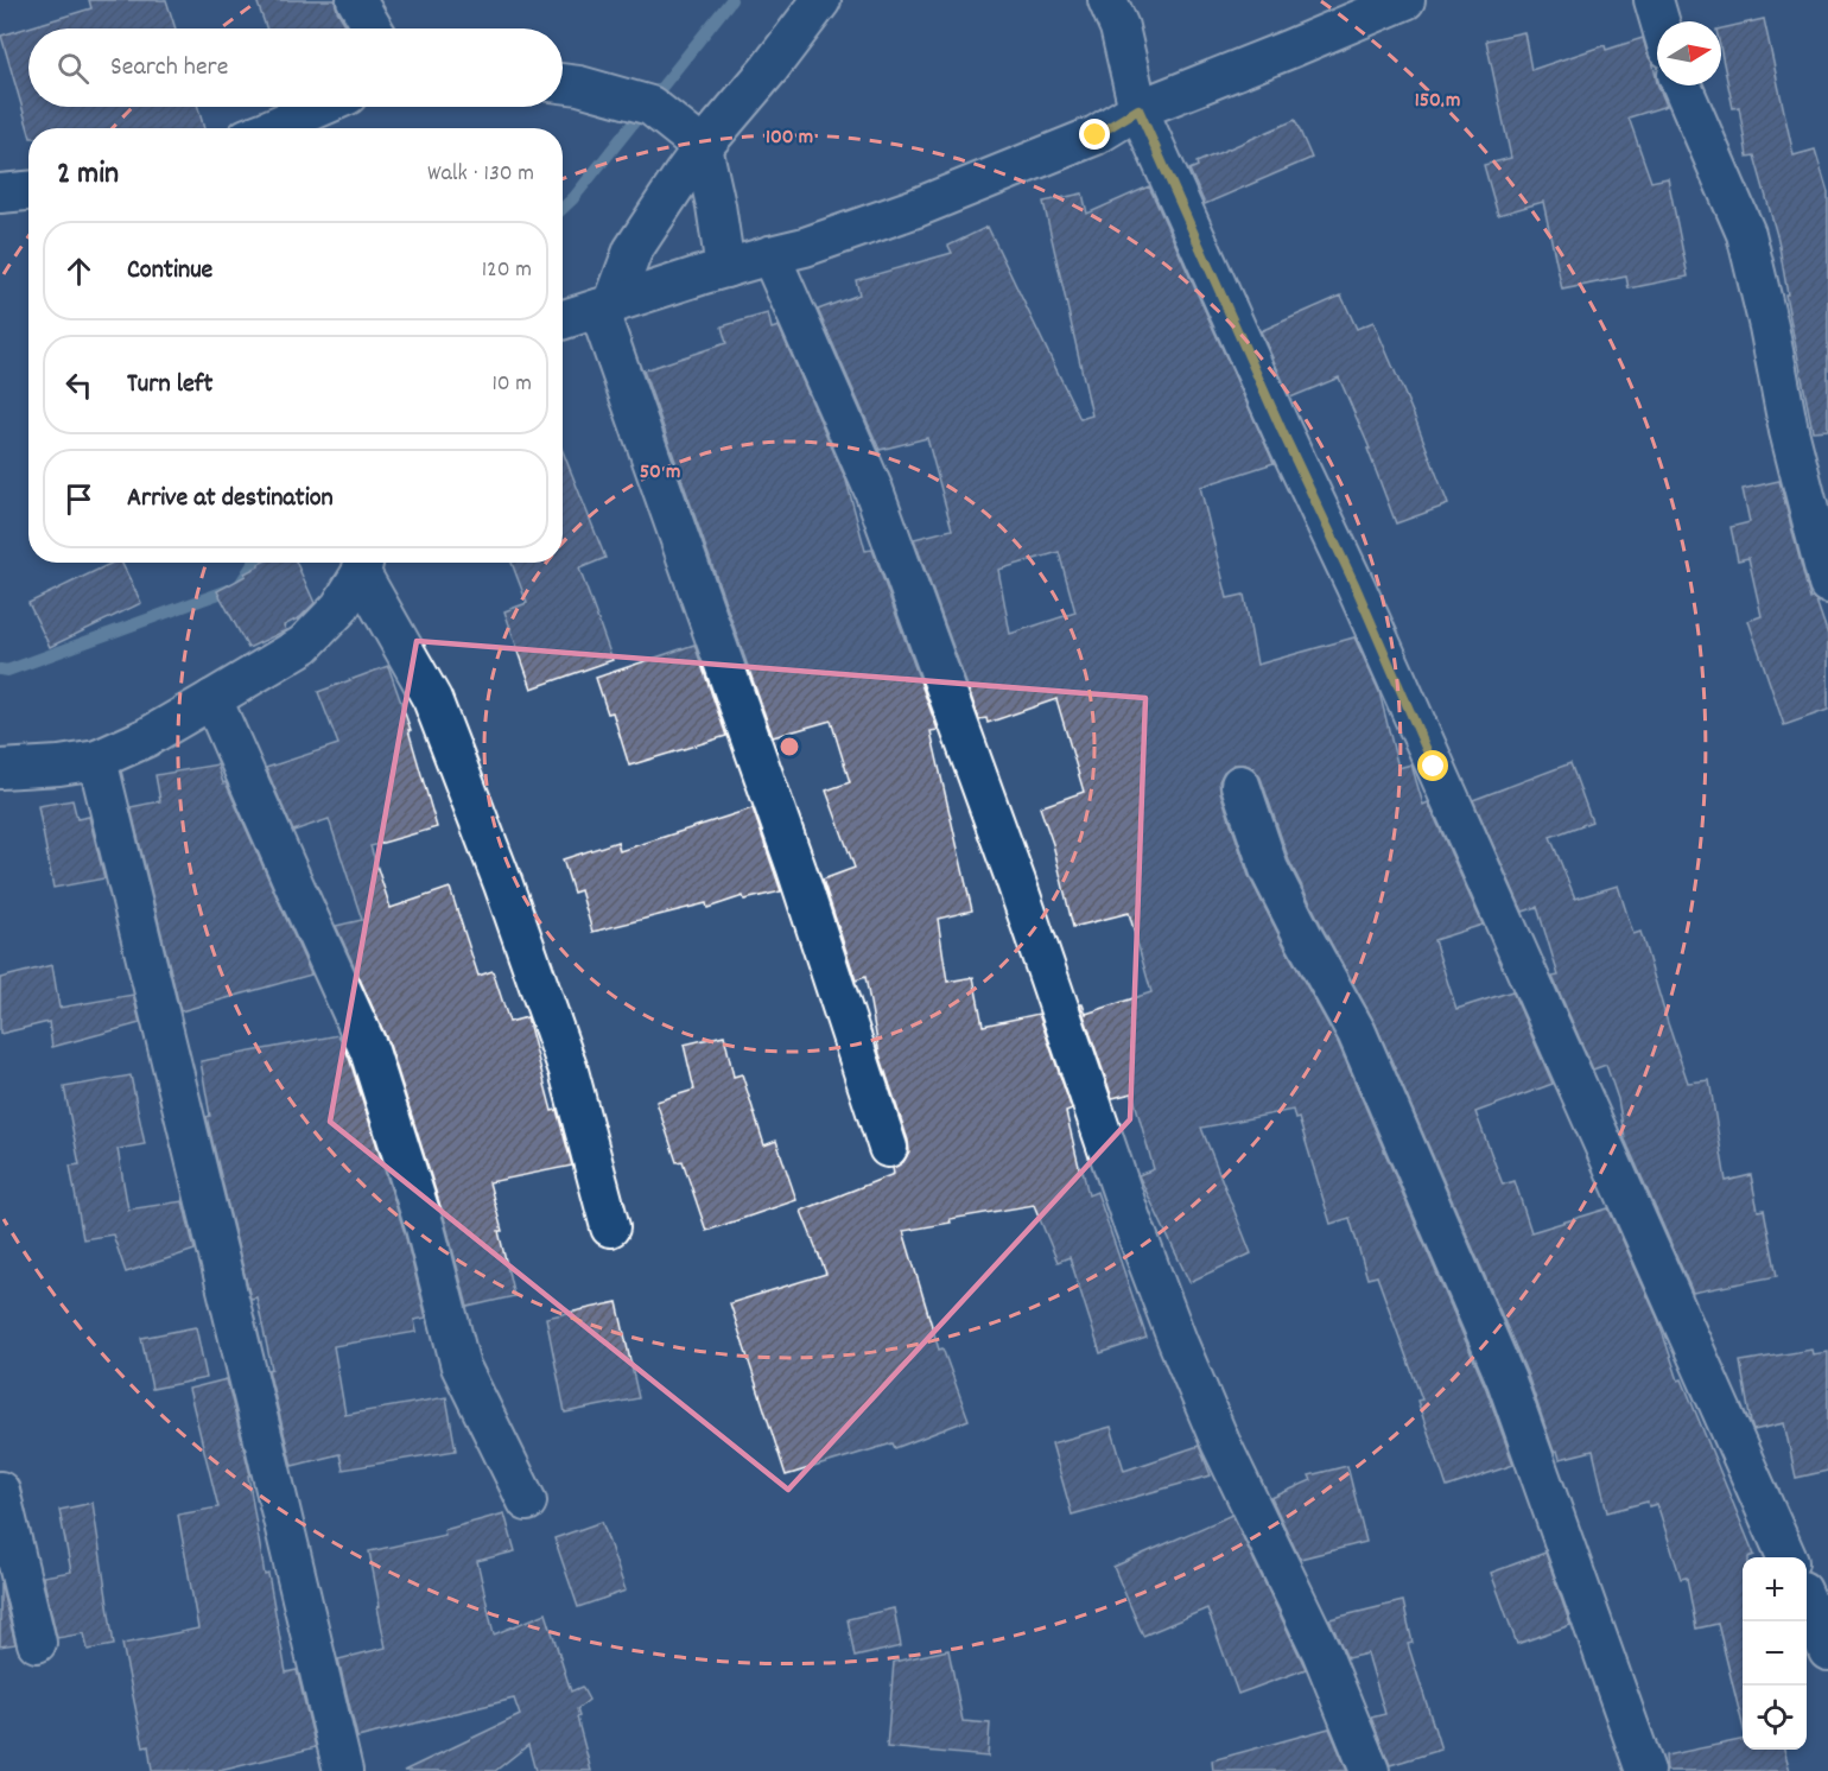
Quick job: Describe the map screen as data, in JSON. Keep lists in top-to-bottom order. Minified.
{"north":"right","page":{"search":"Search here","heading":["2 min","Walk · 130 m"],"list":[["Continue","120 m"],["Turn left","10 m"],"Arrive at destination"],"map_buttons":["+","−"]},"rings":["150 m","100 m","50 m"]}
